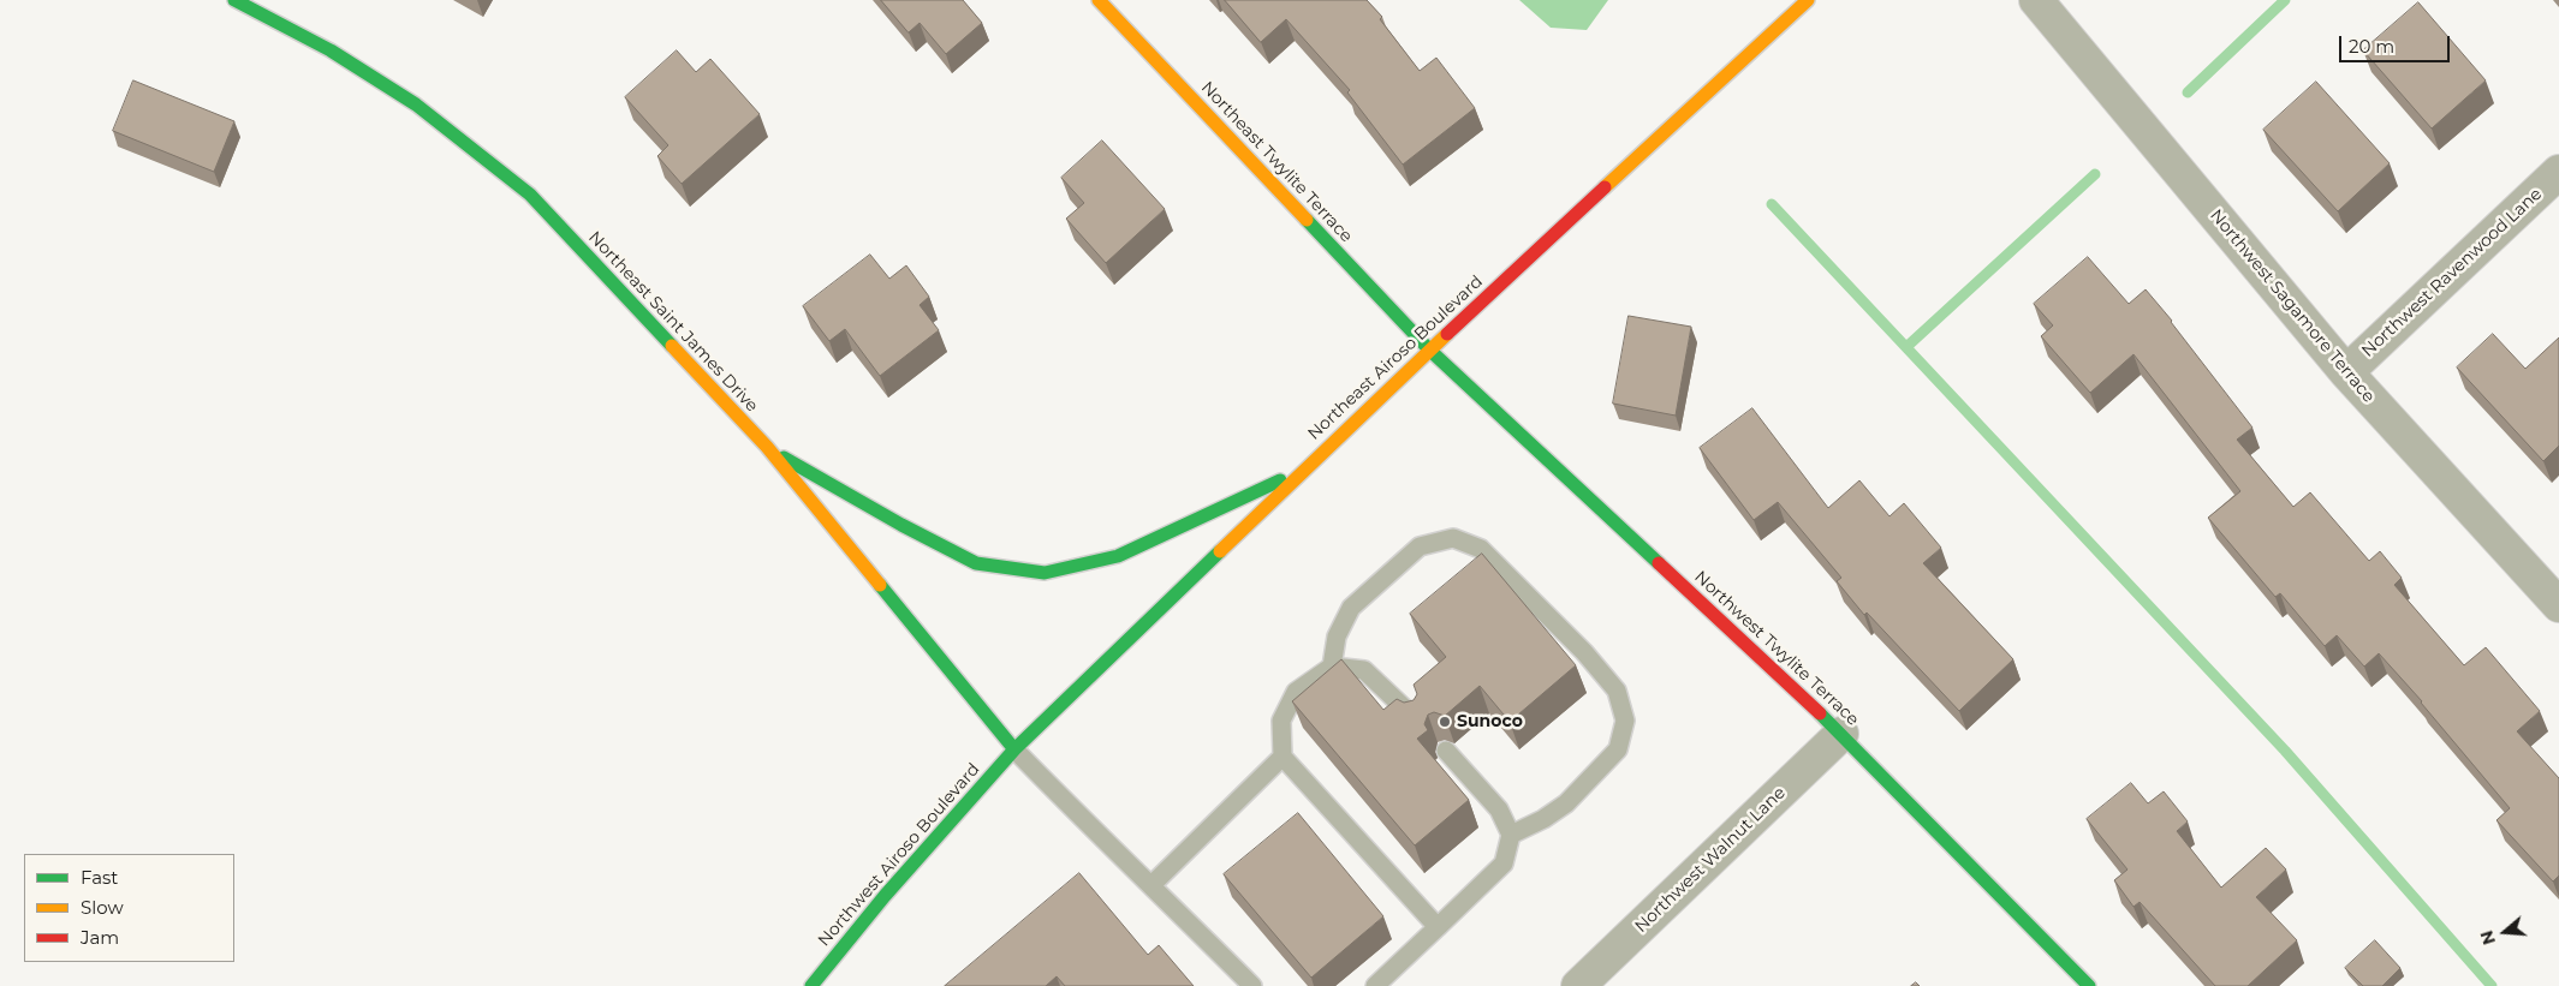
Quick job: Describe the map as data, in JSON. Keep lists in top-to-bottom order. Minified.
{"streets":{"main road":["Northeast Twylite Terrace","Northeast Saint James Drive","Northeast Airoso Boulevard","Northwest Twylite Terrace","Northwest Airoso Boulevard"],"street":["Northwest Ravenwood Lane","Northwest Sagamore Terrace","Northwest Walnut Lane"]},"crossings":[["Northeast Twylite Terrace","Northeast Airoso Boulevard"],["Northeast Twylite Terrace","Northwest Twylite Terrace"],["Northwest Ravenwood Lane","Northwest Sagamore Terrace"],["Northeast Saint James Drive","Northeast Airoso Boulevard"],["Northeast Saint James Drive","Northwest Airoso Boulevard"],["Northeast Airoso Boulevard","Northwest Twylite Terrace"],["Northeast Airoso Boulevard","Northwest Airoso Boulevard"],["Northwest Twylite Terrace","Northwest Walnut Lane"]],"places":["Sunoco"],"legend":["Fast","Slow","Jam"],"scale_bar":"20 m","north":"left"}
